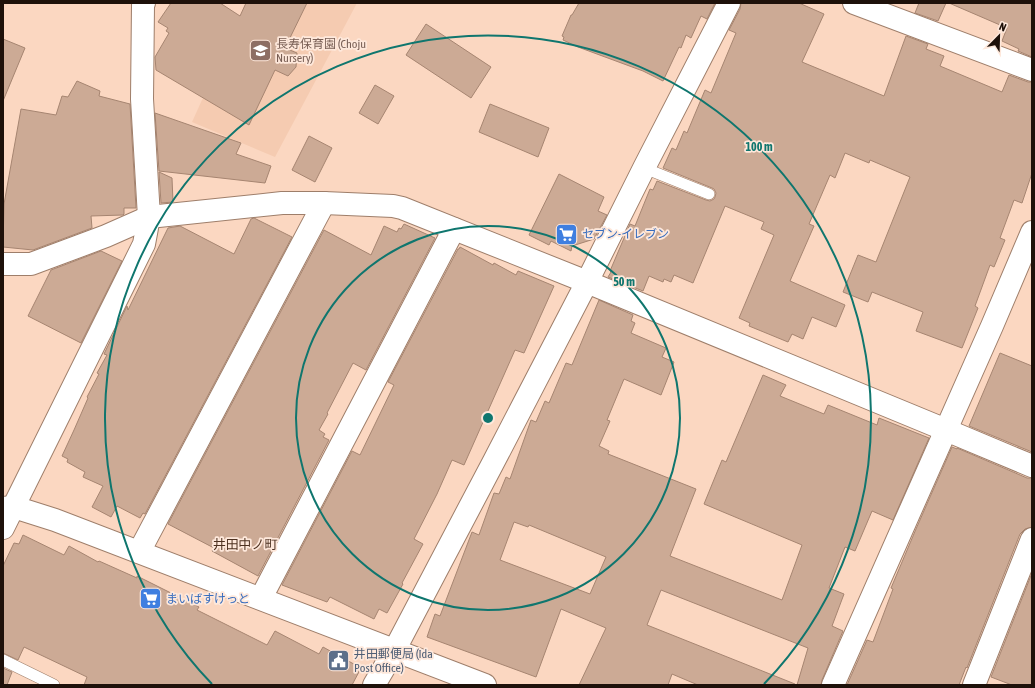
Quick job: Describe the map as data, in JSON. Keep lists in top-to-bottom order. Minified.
{"districts":["井田中ノ町"],"places":{"school or university":["長寿保育園 (Choju Nursery)"],"supermarket":["セブン-イレブン","まいばすけっと"],"public building":["井田郵便局 (Ida Post Office)"]},"north":"top right","rings":["100 m","50 m"]}
